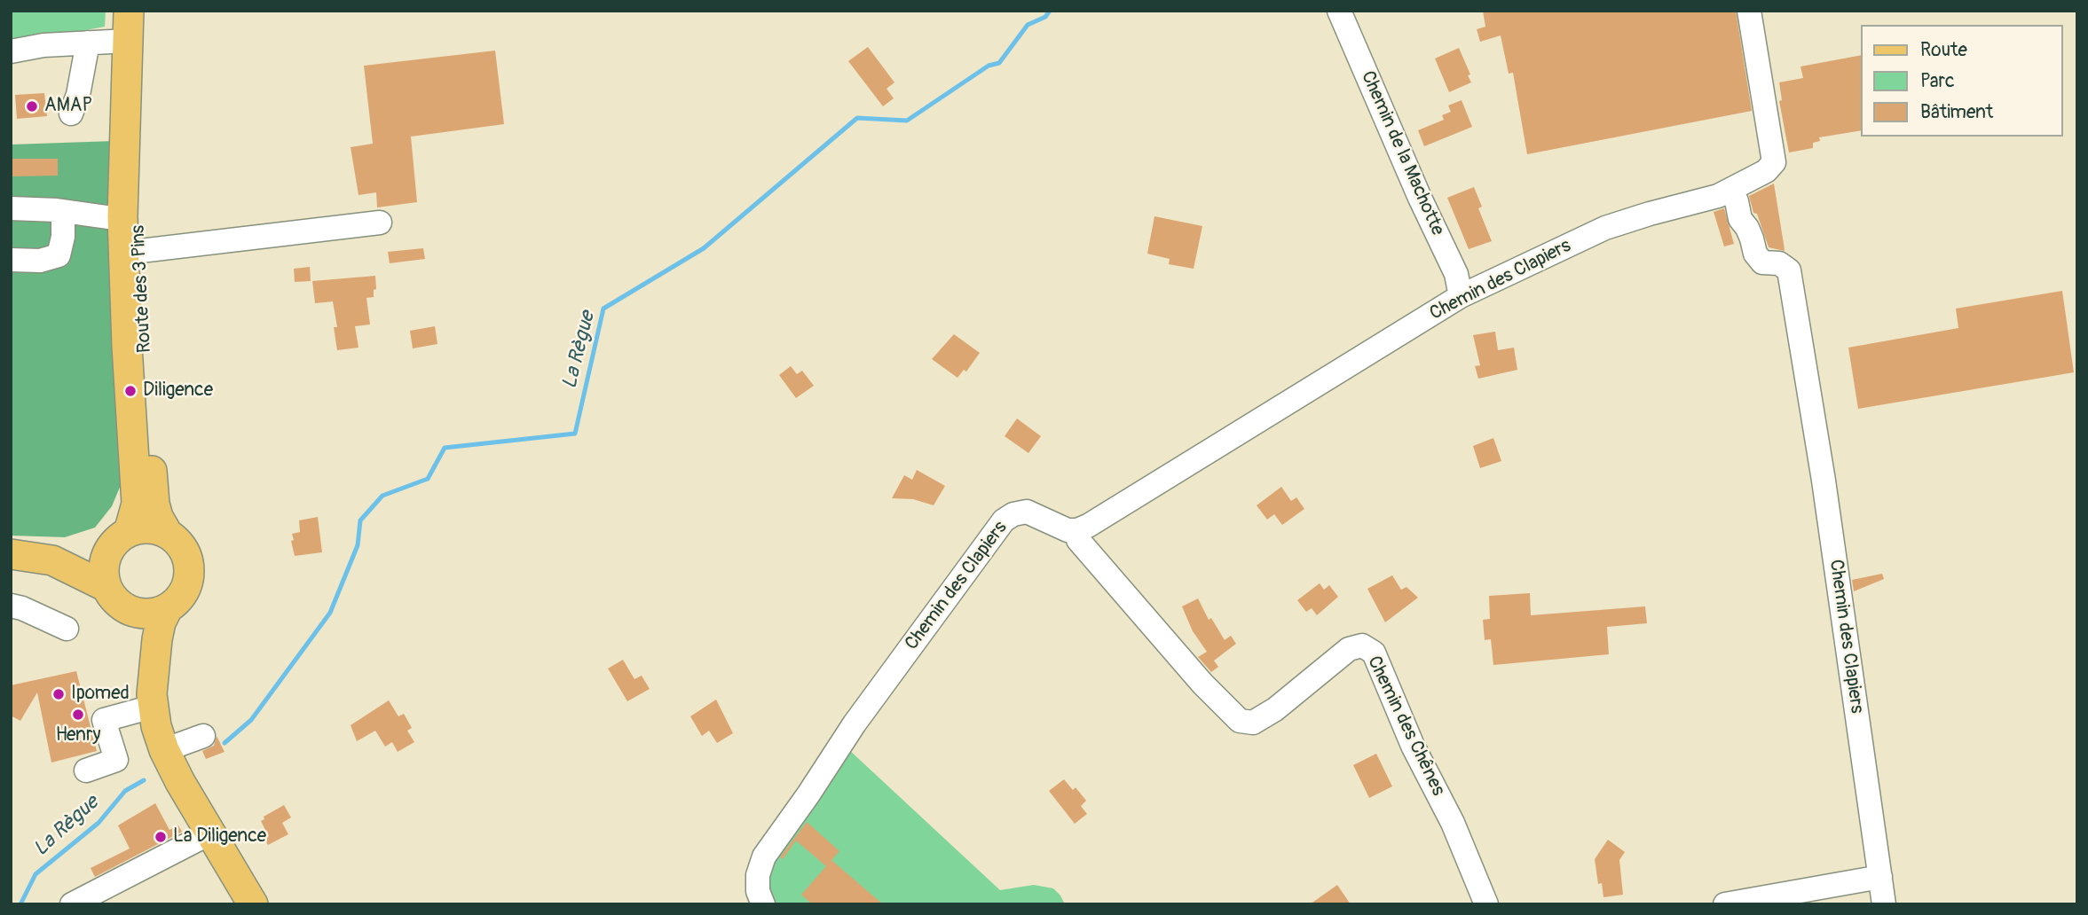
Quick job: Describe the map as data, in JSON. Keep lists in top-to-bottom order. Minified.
{"streets":{"main road":["Route des 3 Pins"],"street":["Chemin de la Machotte","Chemin des Clapiers","Chemin des Chênes"]},"crossings":[["Chemin de la Machotte","Chemin des Clapiers"],["Chemin des Clapiers","Chemin des Chênes"]],"water":["La Règue"],"places":["AMAP","Diligence","Ipomed","Henry","La Diligence"],"legend":["Route","Parc","Bâtiment"]}
